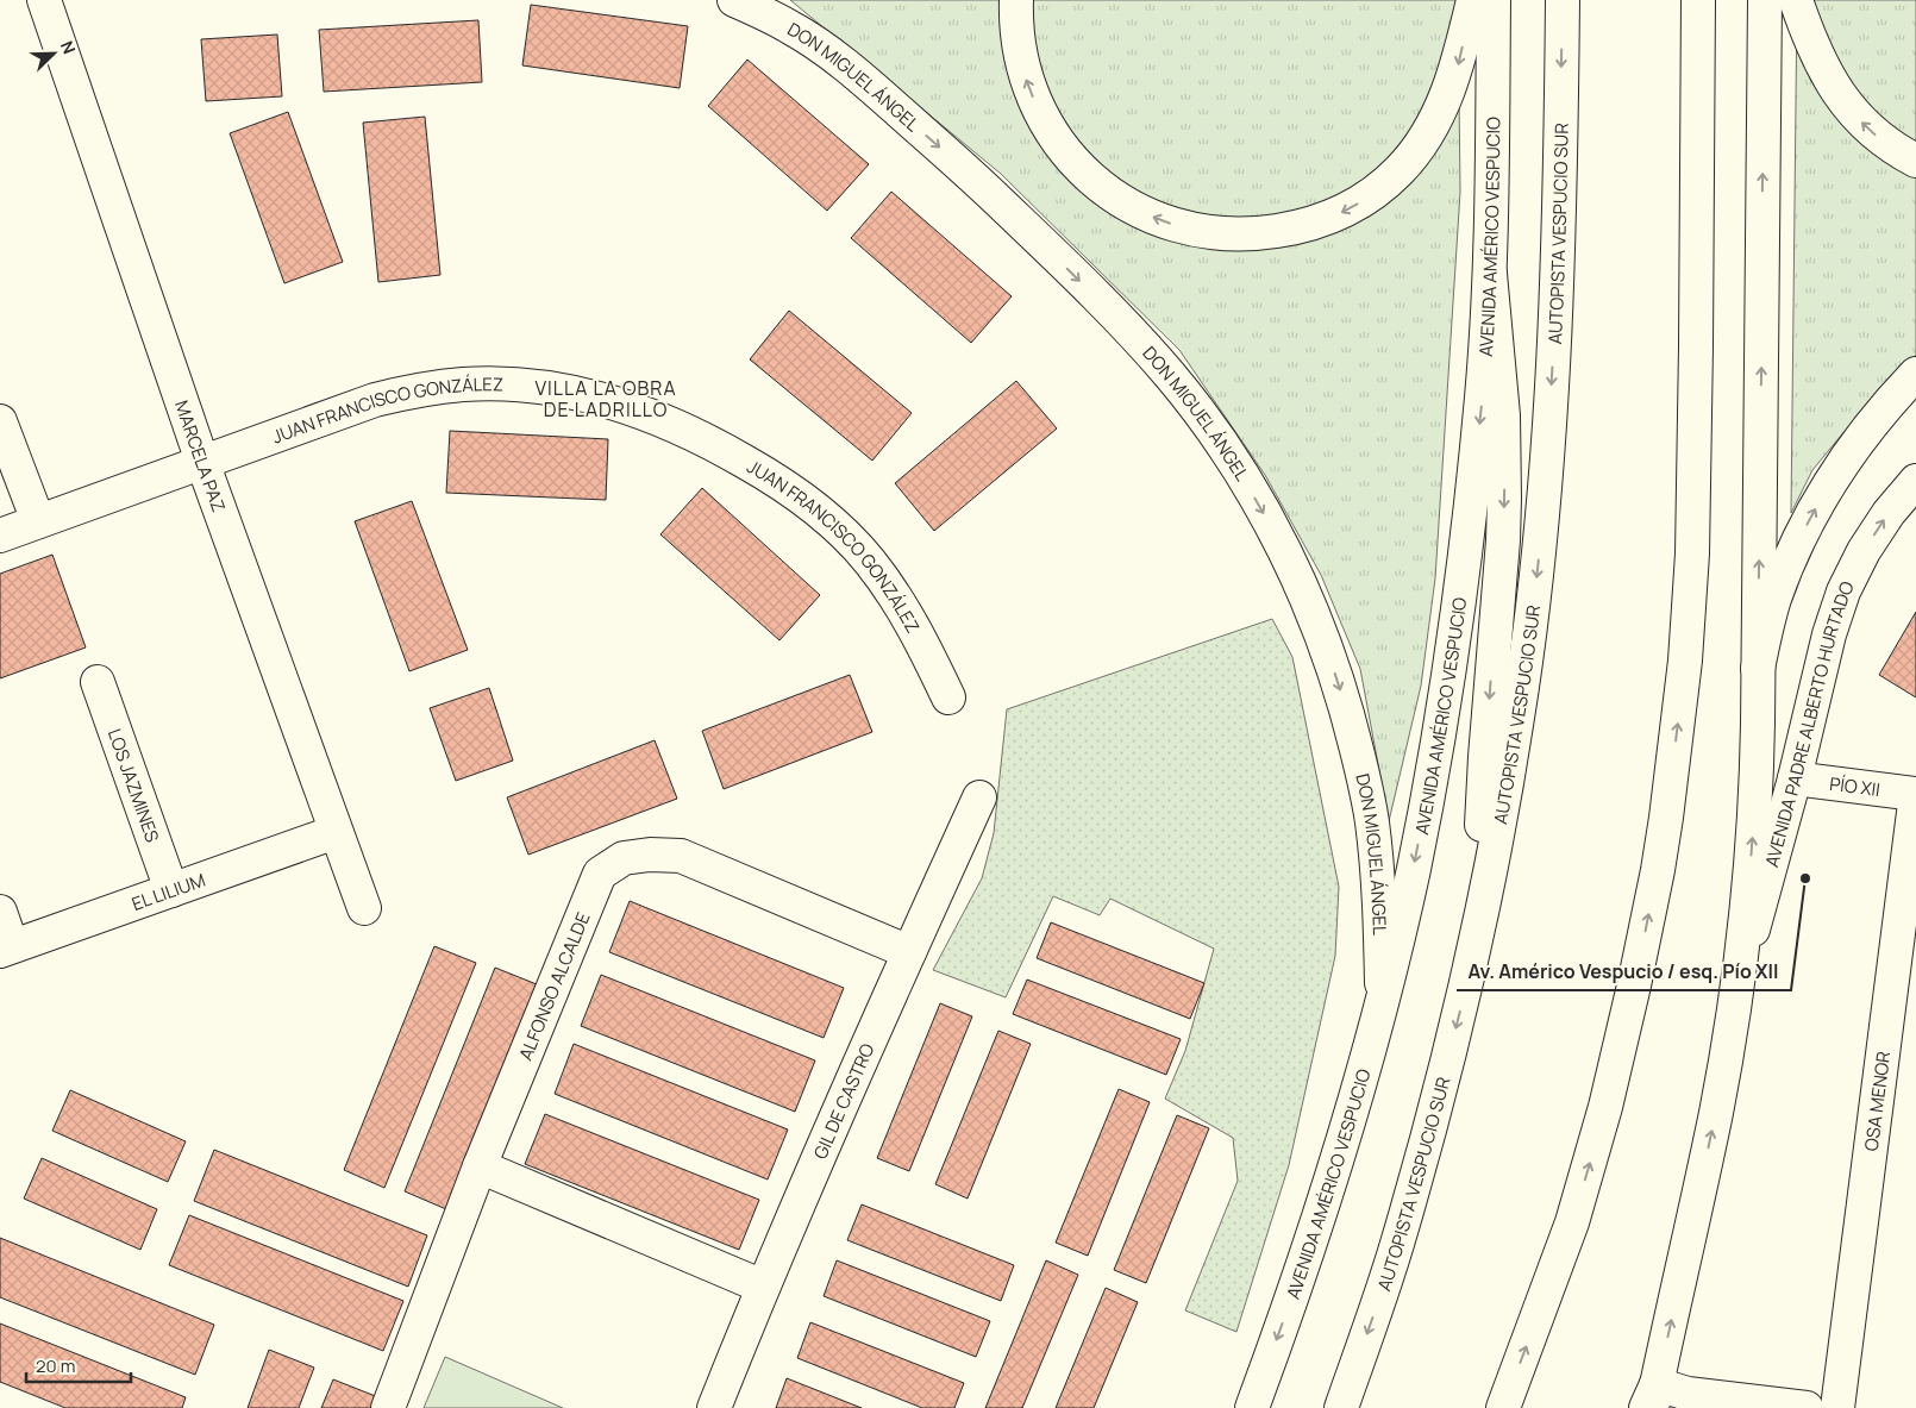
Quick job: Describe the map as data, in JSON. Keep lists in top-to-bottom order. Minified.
{"streets":{"main road":["DON MIGUEL ÁNGEL","AUTOPISTA VESPUCIO SUR","AVENIDA AMÉRICO VESPUCIO","JUAN FRANCISCO GONZÁLEZ","MARCELA PAZ","AVENIDA PADRE ALBERTO HURTADO","PÍO XII","LOS JAZMINES","EL LILIUM","ALFONSO ALCALDE","GIL DE CASTRO","OSA MENOR"]},"crossings":[["DON MIGUEL ÁNGEL","AVENIDA AMÉRICO VESPUCIO"],["JUAN FRANCISCO GONZÁLEZ","MARCELA PAZ"],["MARCELA PAZ","EL LILIUM"],["AVENIDA PADRE ALBERTO HURTADO","PÍO XII"],["PÍO XII","OSA MENOR"],["LOS JAZMINES","EL LILIUM"],["ALFONSO ALCALDE","GIL DE CASTRO"]],"one_way":["DON MIGUEL ÁNGEL"],"districts":["VILLA LA OBRA DE LADRILLO"],"places":["Av. Américo Vespucio / esq. Pío XII"],"scale_bar":"20 m","north":"top right"}
